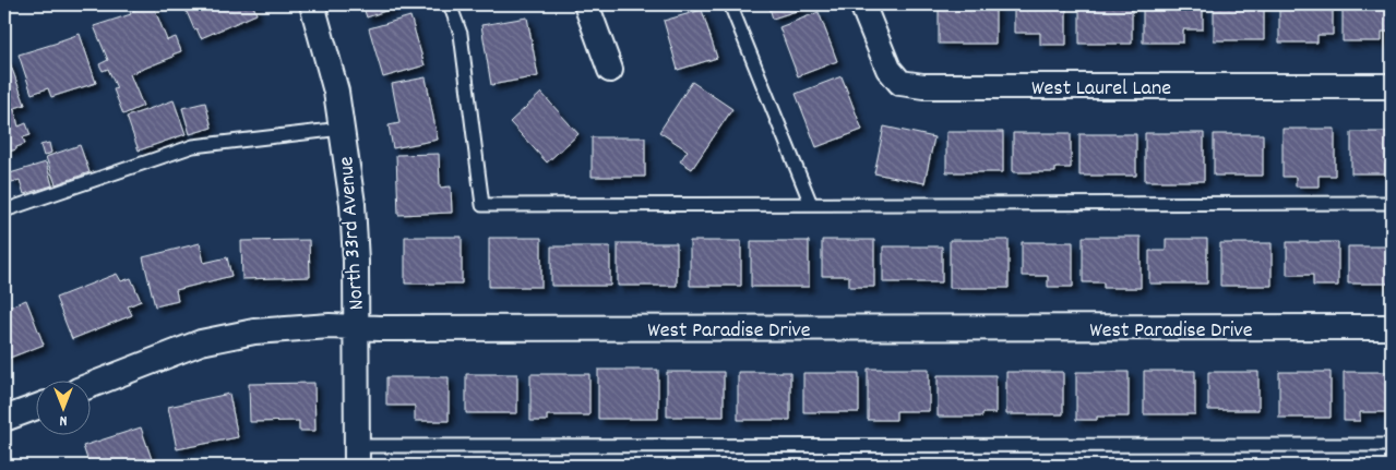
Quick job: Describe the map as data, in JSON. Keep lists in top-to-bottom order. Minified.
{"streets":{"street":["West Laurel Lane","North 33rd Avenue","West Paradise Drive"]},"crossings":[["North 33rd Avenue","West Paradise Drive"]],"north":"bottom"}
